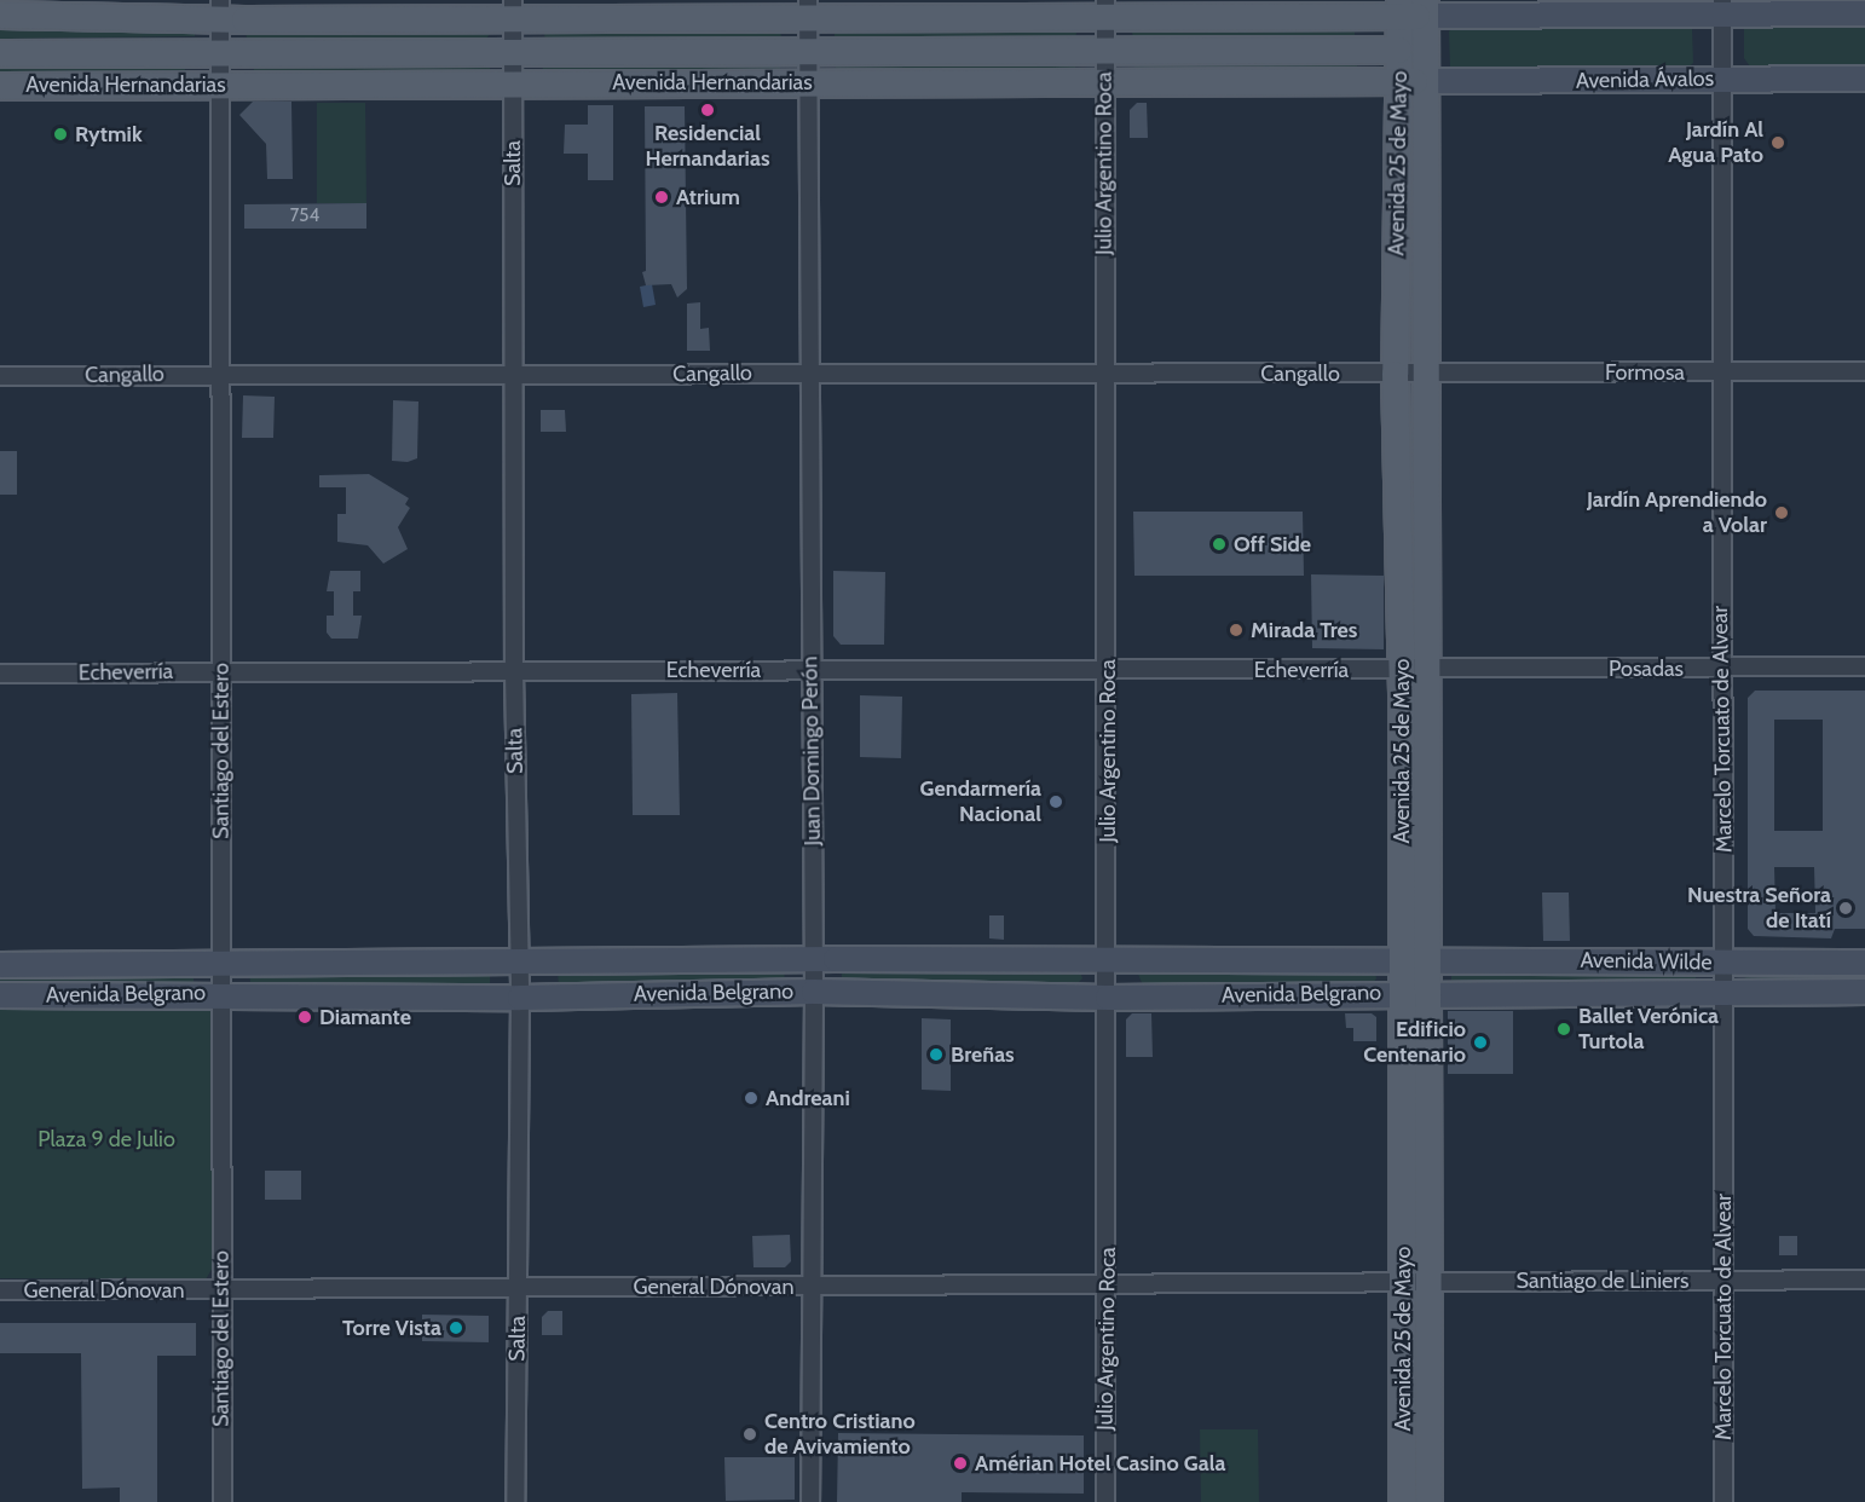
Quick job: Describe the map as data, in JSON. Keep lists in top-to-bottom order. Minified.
{"streets":{"main road":["Avenida Ávalos","Avenida Hernandarias","Avenida 25 de Mayo","Avenida Wilde","Avenida Belgrano"],"street":["Salta","Julio Argentino Roca","Formosa","Cangallo","Posadas","Echeverría","Marcelo Torcuato de Alvear","Santiago del Estero","Juan Domingo Perón","Santiago de Liniers","General Dónovan"]},"crossings":[["Avenida Ávalos","Avenida Hernandarias"],["Avenida Ávalos","Avenida 25 de Mayo"],["Avenida Ávalos","Marcelo Torcuato de Alvear"],["Avenida Hernandarias","Salta"],["Avenida Hernandarias","Julio Argentino Roca"],["Avenida Hernandarias","Avenida 25 de Mayo"],["Avenida Hernandarias","Santiago del Estero"],["Avenida Hernandarias","Juan Domingo Perón"],["Salta","Cangallo"],["Salta","Echeverría"],["Salta","Avenida Belgrano"],["Salta","General Dónovan"],["Julio Argentino Roca","Cangallo"],["Julio Argentino Roca","Echeverría"],["Julio Argentino Roca","Avenida Belgrano"],["Julio Argentino Roca","General Dónovan"],["Avenida 25 de Mayo","Formosa"],["Avenida 25 de Mayo","Cangallo"],["Avenida 25 de Mayo","Posadas"],["Avenida 25 de Mayo","Echeverría"],["Avenida 25 de Mayo","Avenida Wilde"],["Avenida 25 de Mayo","Avenida Belgrano"],["Avenida 25 de Mayo","Santiago de Liniers"],["Avenida 25 de Mayo","General Dónovan"],["Formosa","Cangallo"],["Formosa","Marcelo Torcuato de Alvear"],["Cangallo","Santiago del Estero"],["Cangallo","Juan Domingo Perón"],["Posadas","Echeverría"],["Posadas","Marcelo Torcuato de Alvear"],["Echeverría","Santiago del Estero"],["Echeverría","Juan Domingo Perón"],["Marcelo Torcuato de Alvear","Avenida Wilde"],["Marcelo Torcuato de Alvear","Santiago de Liniers"],["Santiago del Estero","Avenida Belgrano"],["Santiago del Estero","General Dónovan"],["Juan Domingo Perón","Avenida Belgrano"],["Juan Domingo Perón","General Dónovan"],["Avenida Wilde","Avenida Belgrano"],["Santiago de Liniers","General Dónovan"]],"parks":["Plaza 9 de Julio"],"places":["Residencial Hernandarias","Rytmik","Jardín Al Agua Pato","Atrium","Jardín Aprendiendo a Volar","Off Side","Mirada Tres","Gendarmería Nacional","Nuestra Señora de Itatí","Diamante","Ballet Verónica Turtola","Edificio Centenario","Breñas","Andreani","Torre Vista","Centro Cristiano de Avivamiento","Amérian Hotel Casino Gala"],"house_numbers":["754"]}
